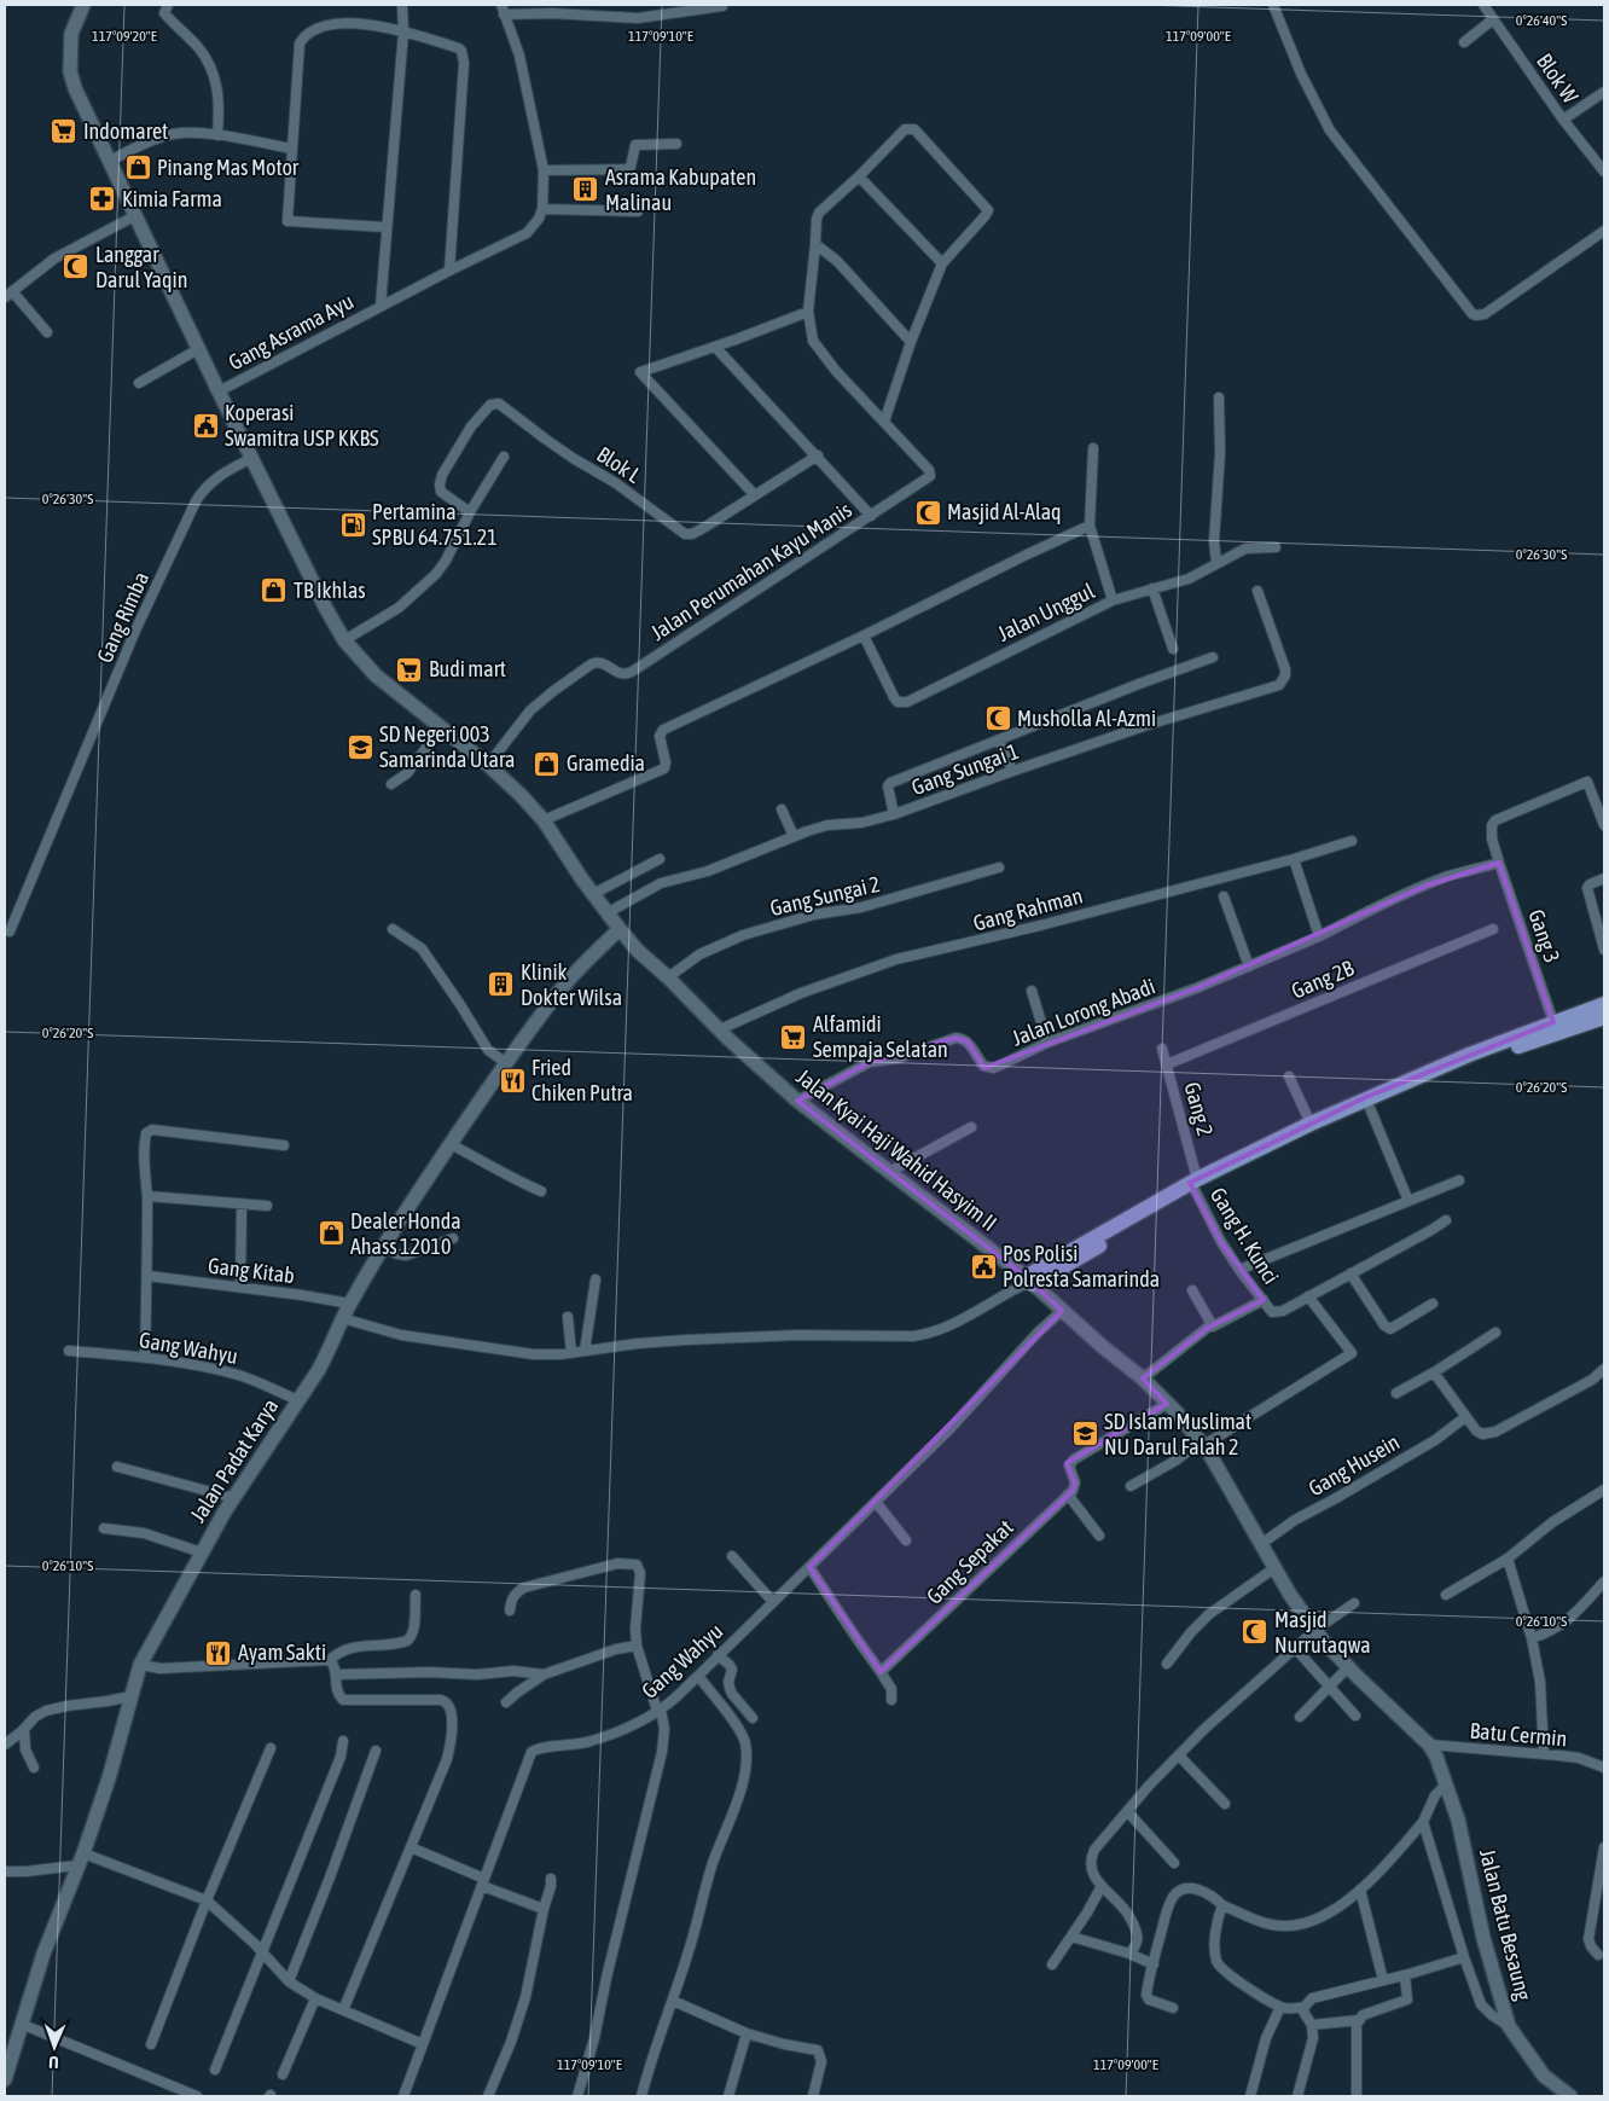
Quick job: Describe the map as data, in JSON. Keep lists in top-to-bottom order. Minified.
{"streets":{"street":["Blok W","Gang Asrama Ayu","Blok L","Jalan Perumahan Kayu Manis","Jalan Unggul","Gang Rimba","Gang Sungai 1","Gang Sungai 2","Gang Rahman","Gang 3","Gang 2B","Jalan Lorong Abadi","Gang 2","Jalan Kyai Haji Wahid Hasyim II","Gang H. Kunci","Gang Kitab","Gang Wahyu","Jalan Padat Karya","Gang Husein","Gang Sepakat","Batu Cermin","Jalan Batu Besaung"]},"crossings":[["Gang Asrama Ayu","Jalan Kyai Haji Wahid Hasyim II"],["Jalan Perumahan Kayu Manis","Jalan Kyai Haji Wahid Hasyim II"],["Gang Rimba","Jalan Kyai Haji Wahid Hasyim II"],["Gang Sungai 1","Jalan Kyai Haji Wahid Hasyim II"],["Gang Sungai 2","Jalan Kyai Haji Wahid Hasyim II"],["Gang Rahman","Jalan Kyai Haji Wahid Hasyim II"],["Gang 3","Jalan Lorong Abadi"],["Gang 2B","Gang 2"],["Jalan Lorong Abadi","Jalan Kyai Haji Wahid Hasyim II"],["Gang 2","Gang H. Kunci"],["Jalan Kyai Haji Wahid Hasyim II","Gang Wahyu"],["Jalan Kyai Haji Wahid Hasyim II","Jalan Padat Karya"],["Jalan Kyai Haji Wahid Hasyim II","Gang Husein"],["Jalan Kyai Haji Wahid Hasyim II","Batu Cermin"],["Jalan Kyai Haji Wahid Hasyim II","Jalan Batu Besaung"],["Gang Kitab","Jalan Padat Karya"],["Gang Wahyu","Jalan Padat Karya"],["Batu Cermin","Jalan Batu Besaung"]],"places":{"supermarket":["Indomaret","Budi mart","Alfamidi Sempaja Selatan"],"shop":["Pinang Mas Motor","TB Ikhlas","Gramedia","Dealer Honda Ahass 12010"],"building":["Asrama Kabupaten Malinau","Klinik Dokter Wilsa"],"pharmacy":["Kimia Farma"],"mosque":["Langgar Darul Yaqin","Masjid Al-Alaq","Musholla Al-Azmi","Masjid Nurrutaqwa"],"public building":["Koperasi Swamitra USP KKBS","Pos Polisi Polresta Samarinda"],"fuel station":["Pertamina SPBU 64.751.21"],"school or university":["SD Negeri 003 Samarinda Utara","SD Islam Muslimat NU Darul Falah 2"],"restaurant":["Fried Chiken Putra","Ayam Sakti"]},"north":"bottom","coordinates":["0°26'40\"S","117°09'20\"E","117°09'10\"E","117°09'00\"E","0°26'30\"S","0°26'20\"S","0°26'10\"S"]}
